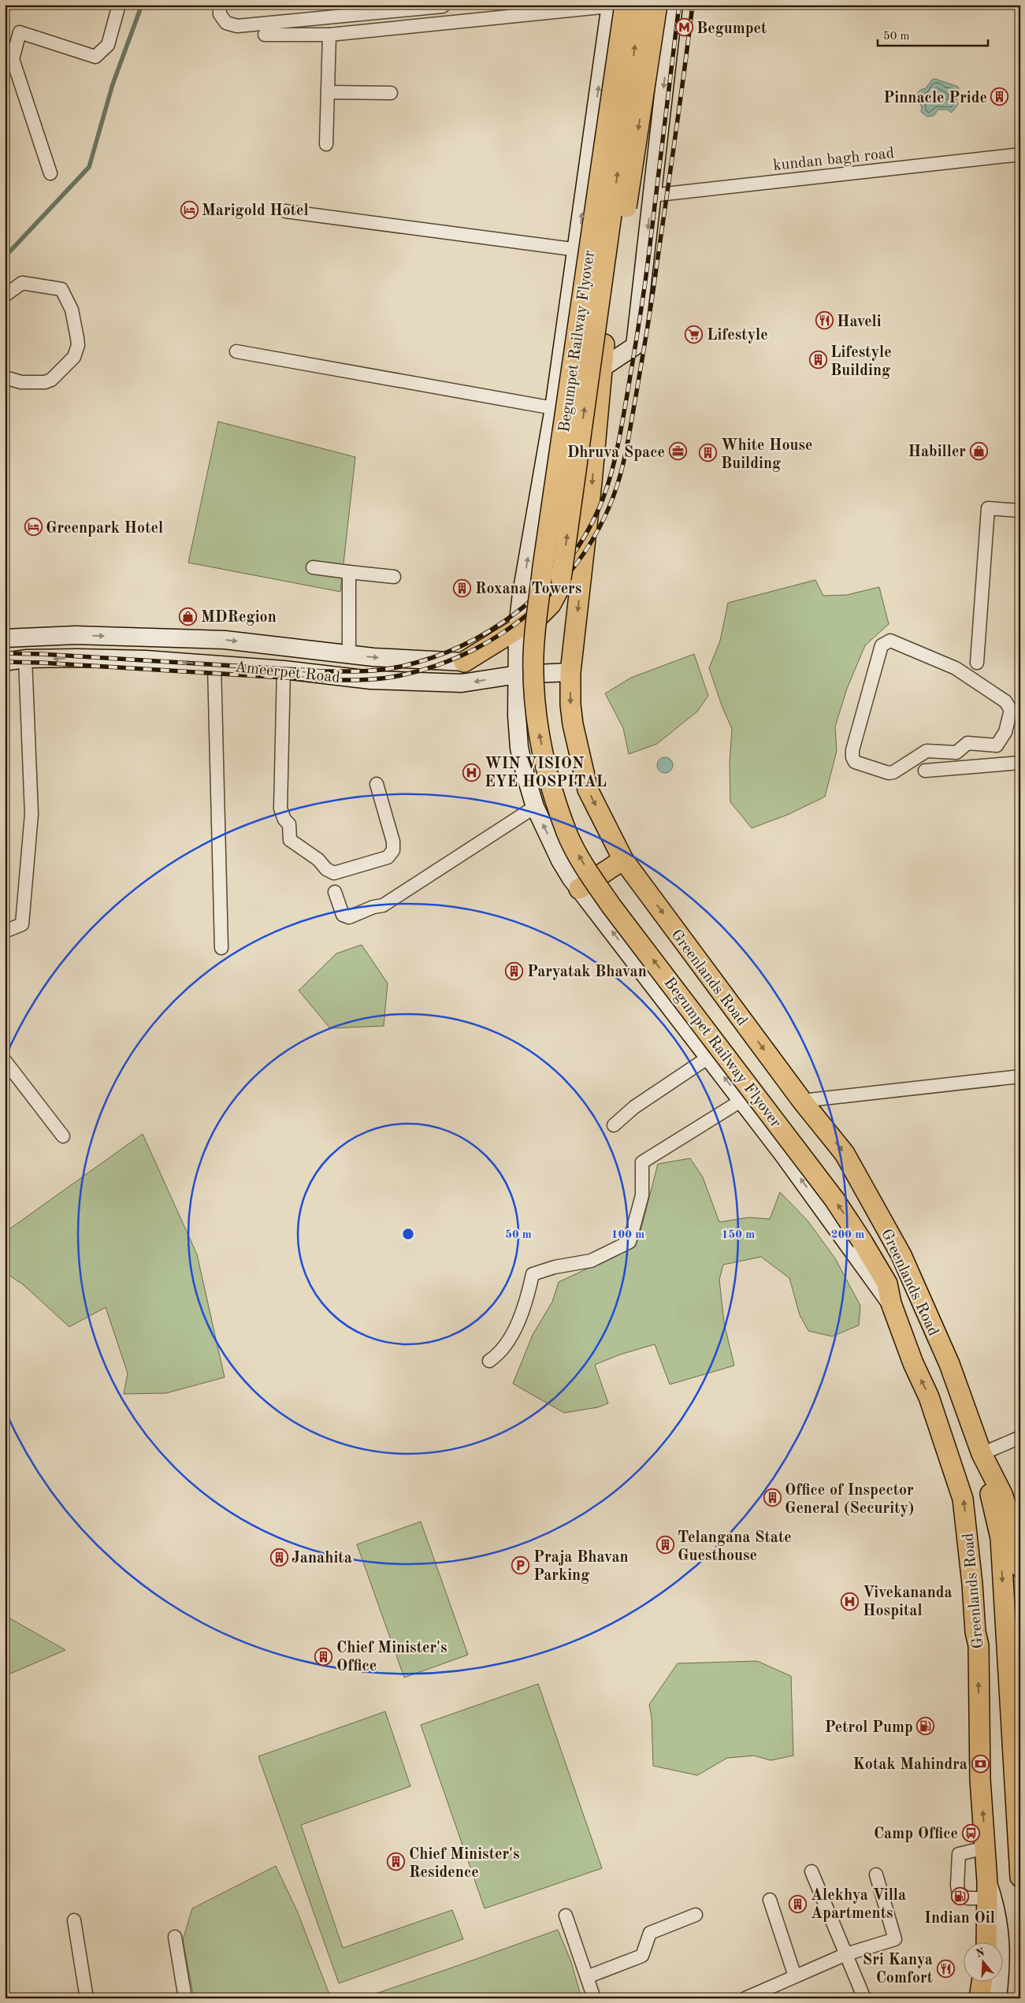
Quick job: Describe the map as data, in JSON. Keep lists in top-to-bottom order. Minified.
{"streets":{"main road":["Begumpet Railway Flyover","Greenlands Road"],"street":["kundan bagh road","Ameerpet Road"]},"crossings":[["Begumpet Railway Flyover","Greenlands Road"],["Ameerpet Road","Greenlands Road"]],"places":{"metro station":["Begumpet"],"building":["Pinnacle Pride","Lifestyle Building","White House Building","Roxana Towers","Paryatak Bhavan","Office of Inspector General (Security)","Telangana State Guesthouse","Janahita","Chief Minister's Office","Chief Minister's Residence","Alekhya Villa Apartments"],"hotel":["Marigold Hotel","Greenpark Hotel"],"restaurant":["Haveli","Sri Kanya Comfort"],"supermarket":["Lifestyle"],"shop":["Habiller","MDRegion"],"office":["Dhruva Space"],"hospital":["WIN VISION EYE HOSPITAL","Vivekananda Hospital"],"parking":["Praja Bhavan Parking"],"fuel station":["Petrol Pump","Indian Oil"],"bank":["Kotak Mahindra"],"bus stop":["Camp Office"]},"scale_bar":"50 m","north":"top","rings":["50 m","100 m","150 m","200 m"]}
